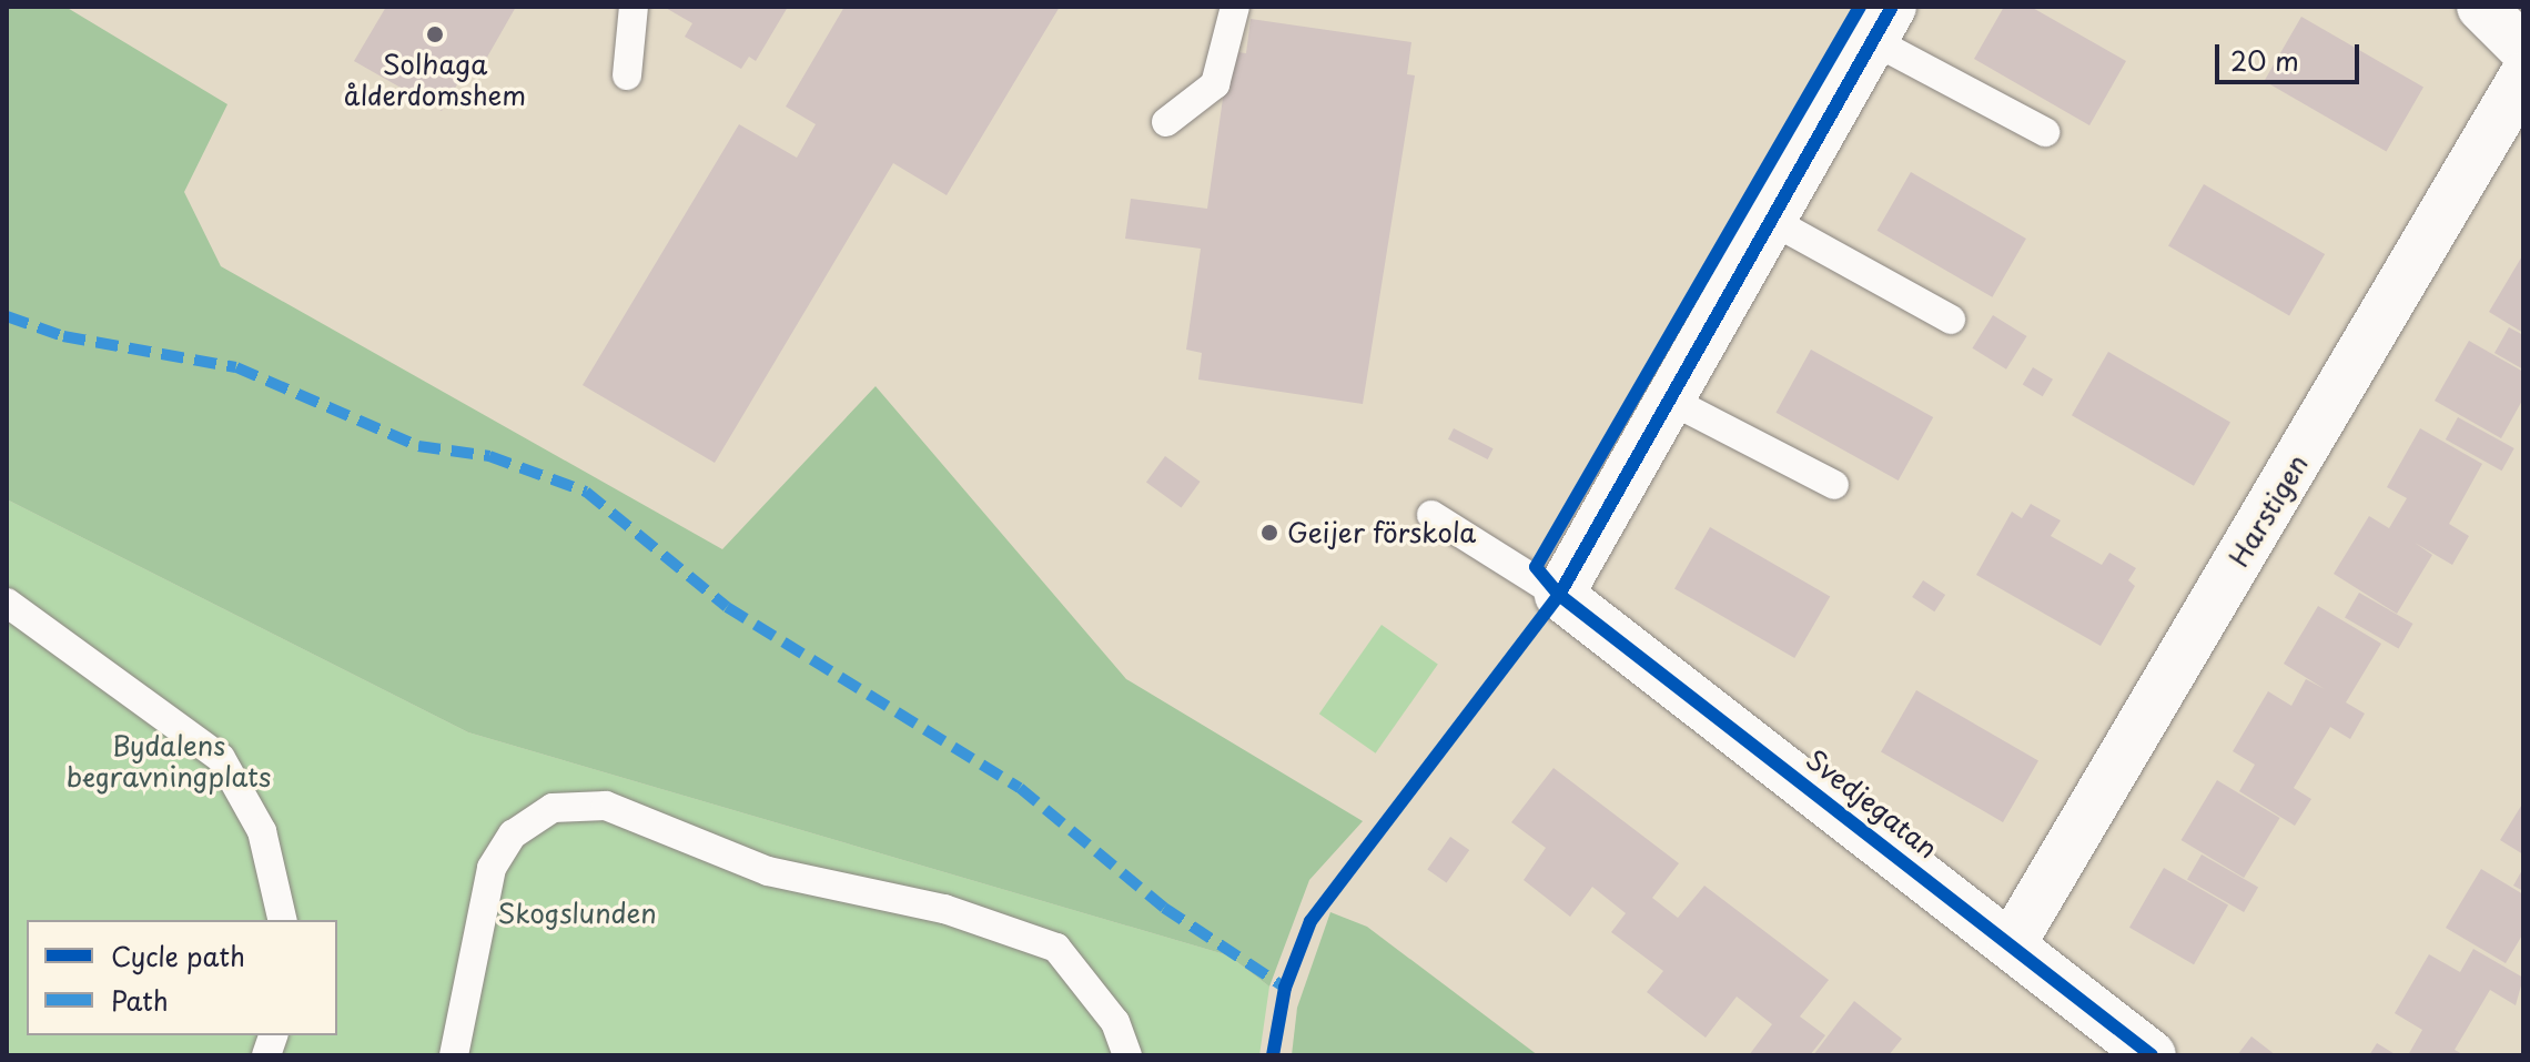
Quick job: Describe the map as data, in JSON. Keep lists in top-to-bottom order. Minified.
{"streets":{"street":["Harstigen","Svedjegatan"]},"crossings":[["Harstigen","Svedjegatan"]],"parks":["Bydalens begravningplats","Skogslunden"],"places":["Solhaga ålderdomshem","Geijer förskola"],"legend":["Cycle path","Path"],"scale_bar":"20 m"}
